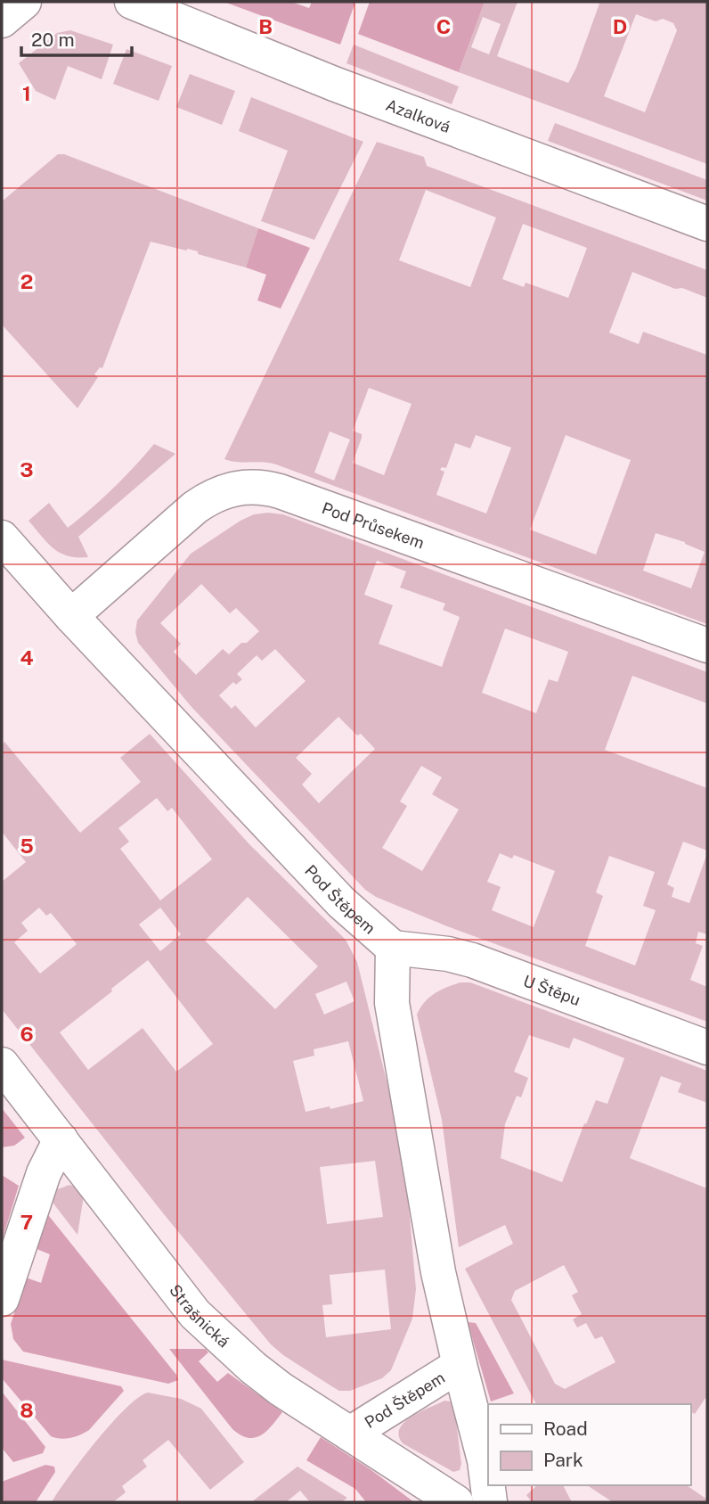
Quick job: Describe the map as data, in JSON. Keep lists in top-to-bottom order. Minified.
{"streets":{"street":["Azalková","Pod Průsekem","Pod Štěpem","U Štěpu","Strašnická"]},"crossings":[["Pod Průsekem","Pod Štěpem"],["Pod Štěpem","U Štěpu"],["Pod Štěpem","Strašnická"]],"legend":["Road","Park"],"scale_bar":"20 m","grid":{"columns":["B","C","D"],"rows":["1","2","3","4","5","6","7","8"]}}
